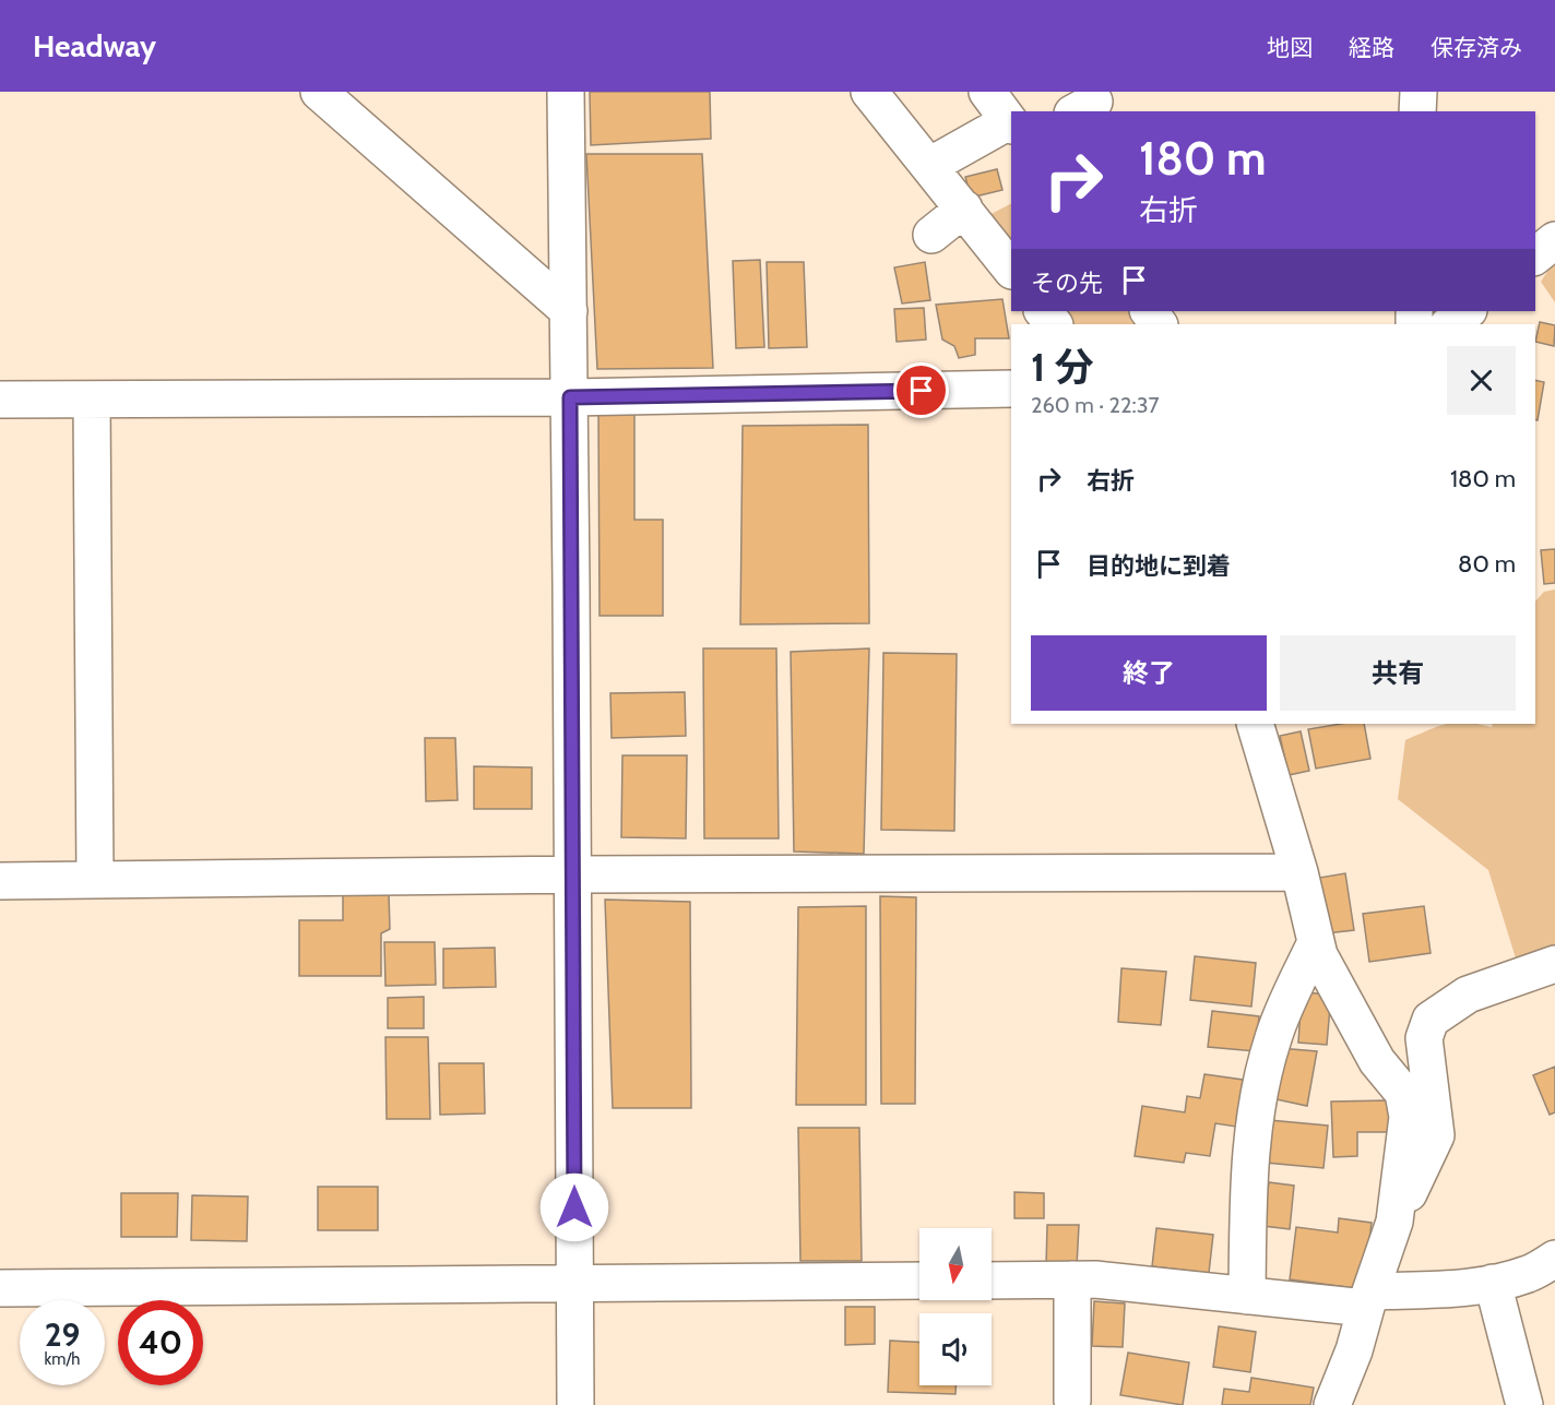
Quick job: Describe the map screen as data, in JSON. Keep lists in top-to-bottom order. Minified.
{"north":"bottom","page":{"header":"Headway","nav":["地図","経路","保存済み"],"turn":["180 m","右折"],"then":"その先","heading":["1 分","260 m · 22:37"],"list":[{"name":"右折","value":"180 m"},{"name":"目的地に到着","value":"80 m"}],"buttons":["終了","共有"],"speed":"29 km/h","limit":"40"}}
